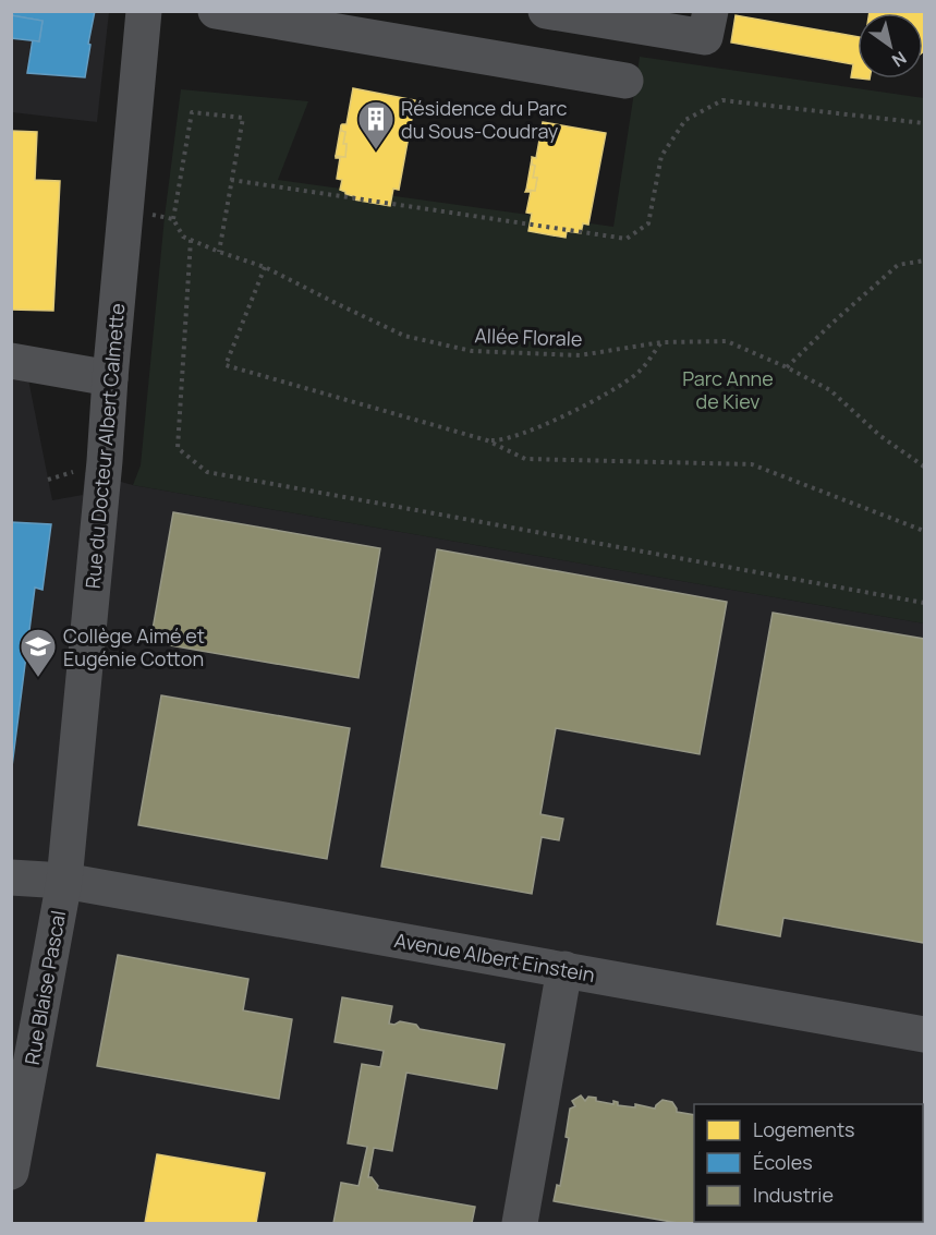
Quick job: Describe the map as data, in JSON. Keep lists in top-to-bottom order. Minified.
{"streets":{"street":["Rue du Docteur Albert Calmette","Avenue Albert Einstein","Rue Blaise Pascal"],"path":["Allée Florale"]},"crossings":[["Rue du Docteur Albert Calmette","Avenue Albert Einstein"],["Rue du Docteur Albert Calmette","Rue Blaise Pascal"],["Avenue Albert Einstein","Rue Blaise Pascal"]],"parks":["Parc Anne de Kiev"],"places":{"building":["Résidence du Parc du Sous-Coudray"],"school or university":["Collège Aimé et Eugénie Cotton"]},"legend":["Logements","Écoles","Industrie"],"north":"bottom right"}
